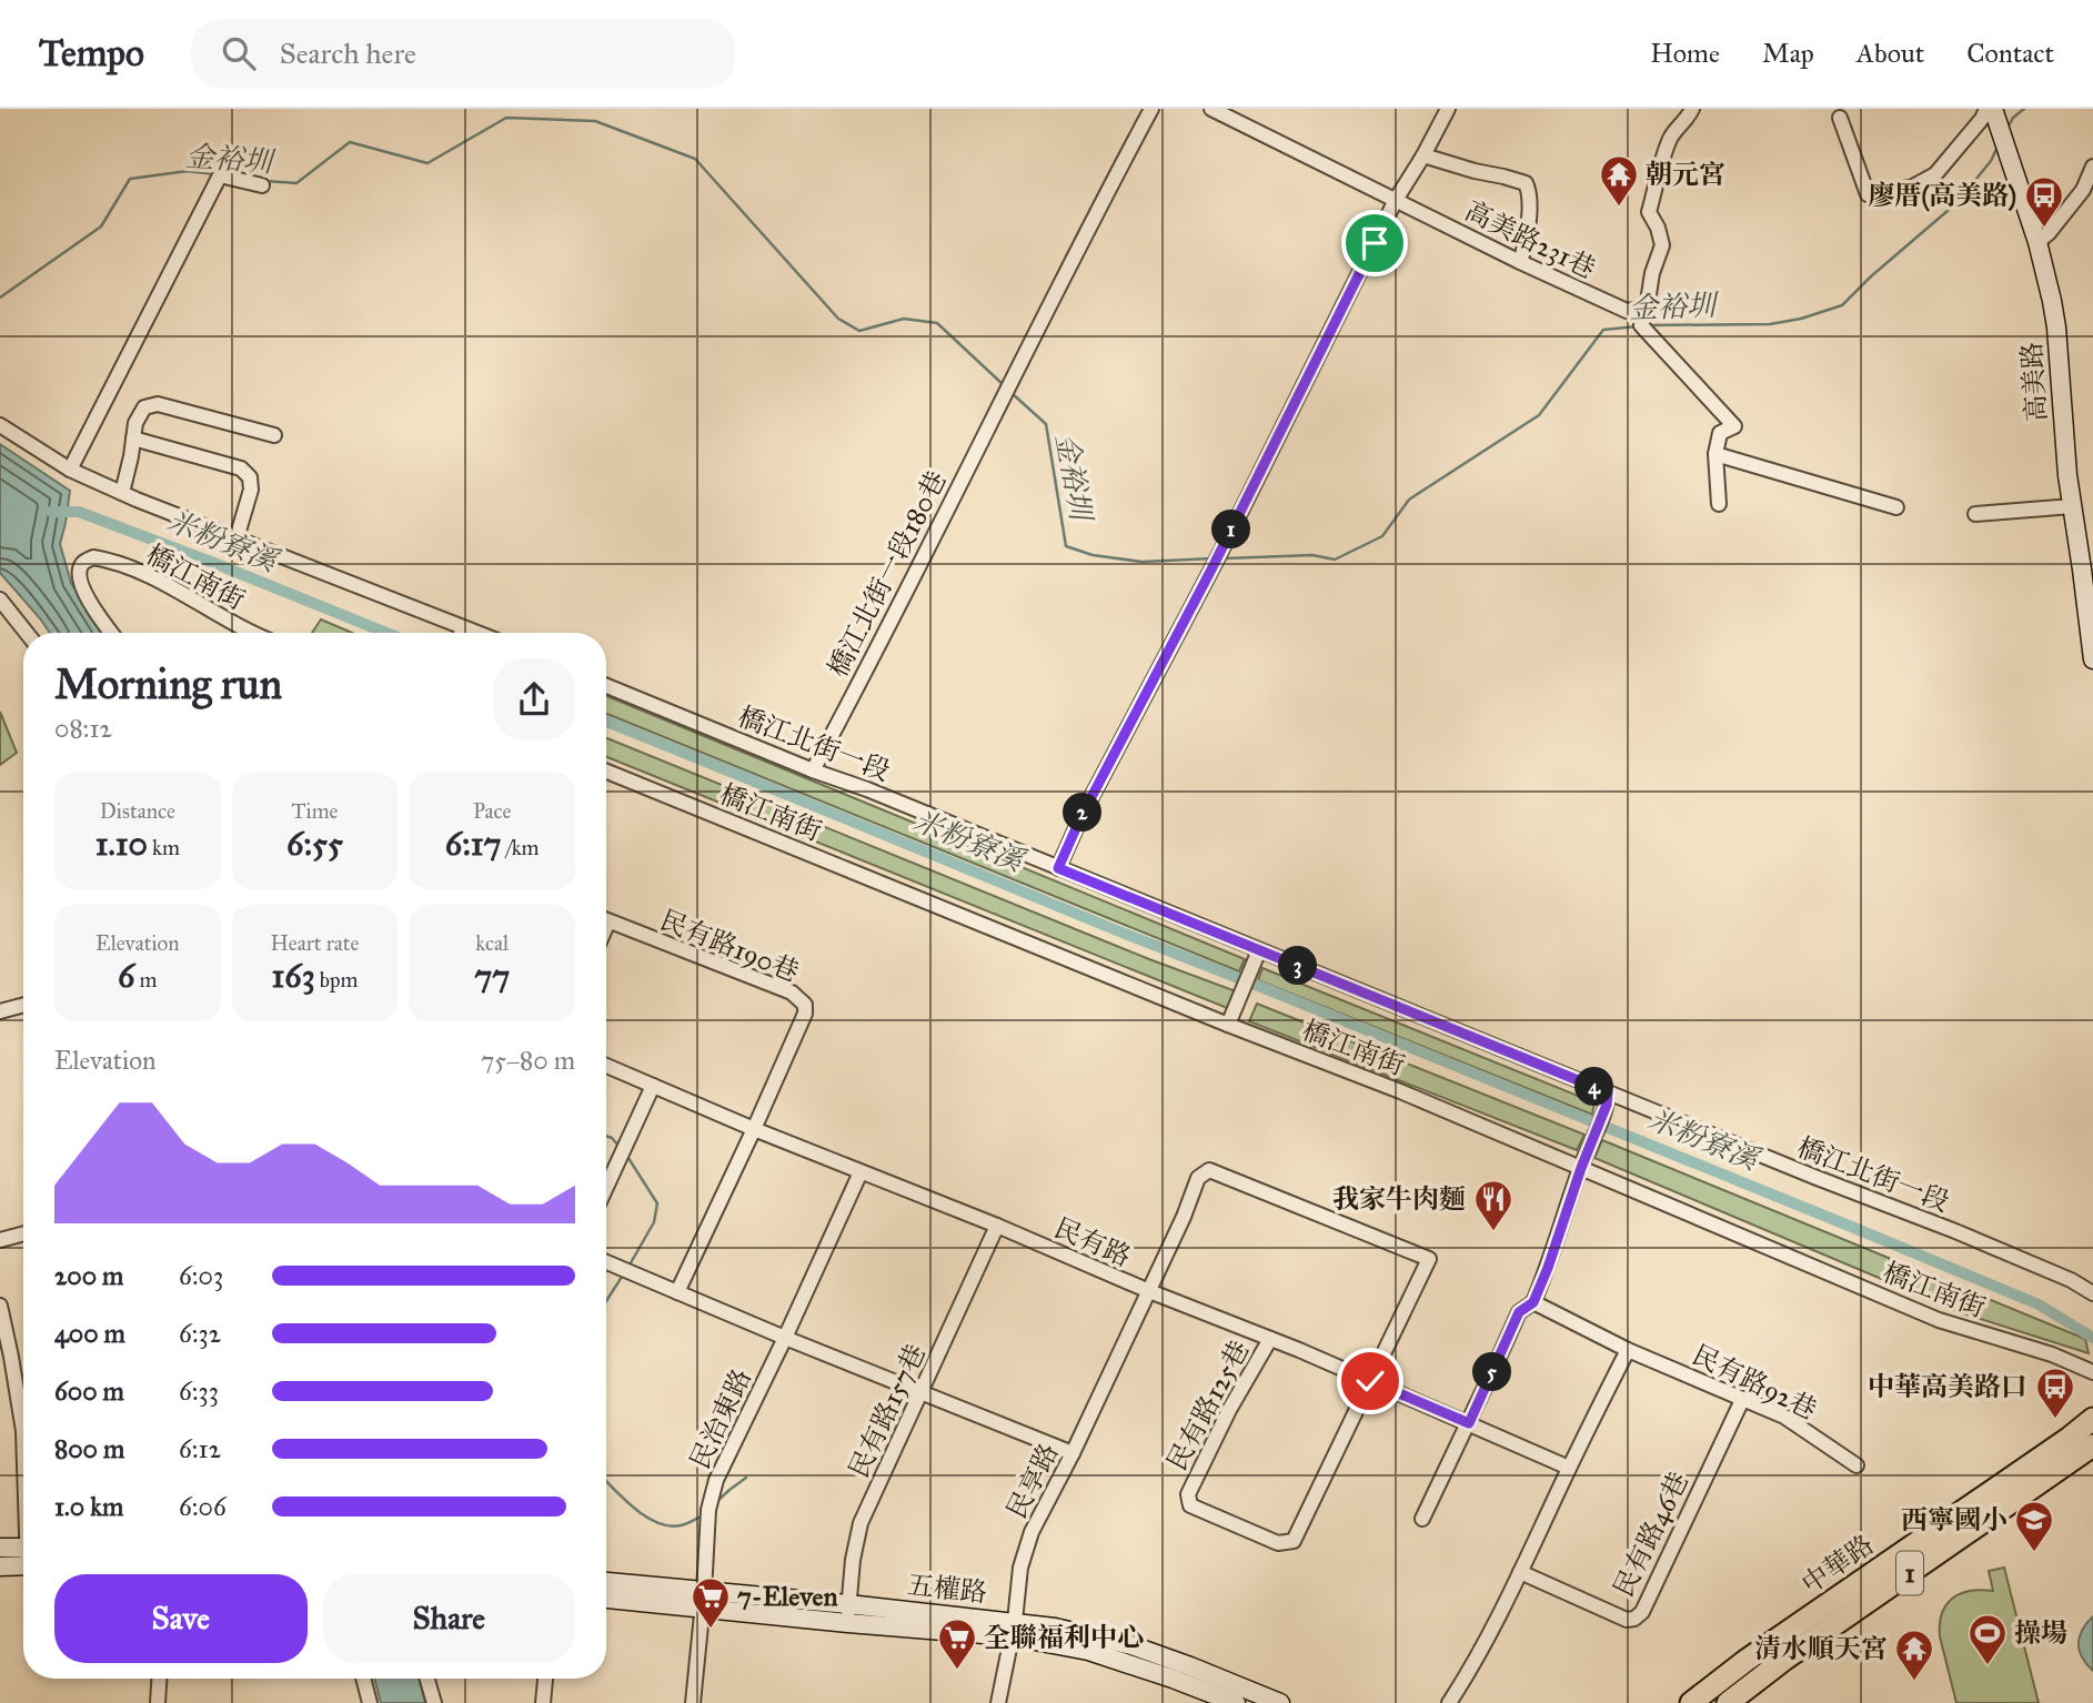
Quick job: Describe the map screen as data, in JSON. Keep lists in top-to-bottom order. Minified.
{"streets":{"main road":["中華路","1"],"street":["高美路231巷","高美路","橋江北街一段180巷","橋江南街","橋江北街一段","民有路190巷","民有路","民有路92巷","民有路125巷","民有路157巷","民治東路","民享路","民有路46巷","五權路"]},"crossings":[["橋江北街一段180巷","橋江北街一段"],["民有路190巷","民有路"],["民有路","民有路125巷"],["民有路","民有路157巷"],["民有路","民治東路"],["民有路","民享路"],["民有路92巷","民有路46巷"],["民有路125巷","民享路"],["民有路157巷","五權路"],["民治東路","五權路"],["民享路","五權路"]],"water":["金裕圳","米粉寮溪"],"places":{"temple":["朝元宮","清水順天宮"],"bus stop":["廖厝(高美路)","中華高美路口"],"restaurant":["我家牛肉麵"],"school or university":["西寧國小"],"supermarket":["7-Eleven","全聯福利中心"],"sports":["操場"]},"page":{"header":"Tempo","search":"Search here","nav":["Home","Map","About","Contact"],"pins":["1","2","3","4","5"],"heading":["Morning run","08:12"],"stats":[["Distance","1.10 km"],["Time","6:55"],["Pace","6:17 /km"],["Elevation","6 m"],["Heart rate","163 bpm"],["kcal","77"]],"chart":["Elevation","75–80 m"],"list":[{"name":"200 m","note":"6:03"},{"name":"400 m","note":"6:32"},{"name":"600 m","note":"6:33"},{"name":"800 m","note":"6:12"},{"name":"1.0 km","note":"6:06"}],"buttons":["Save","Share"]}}
